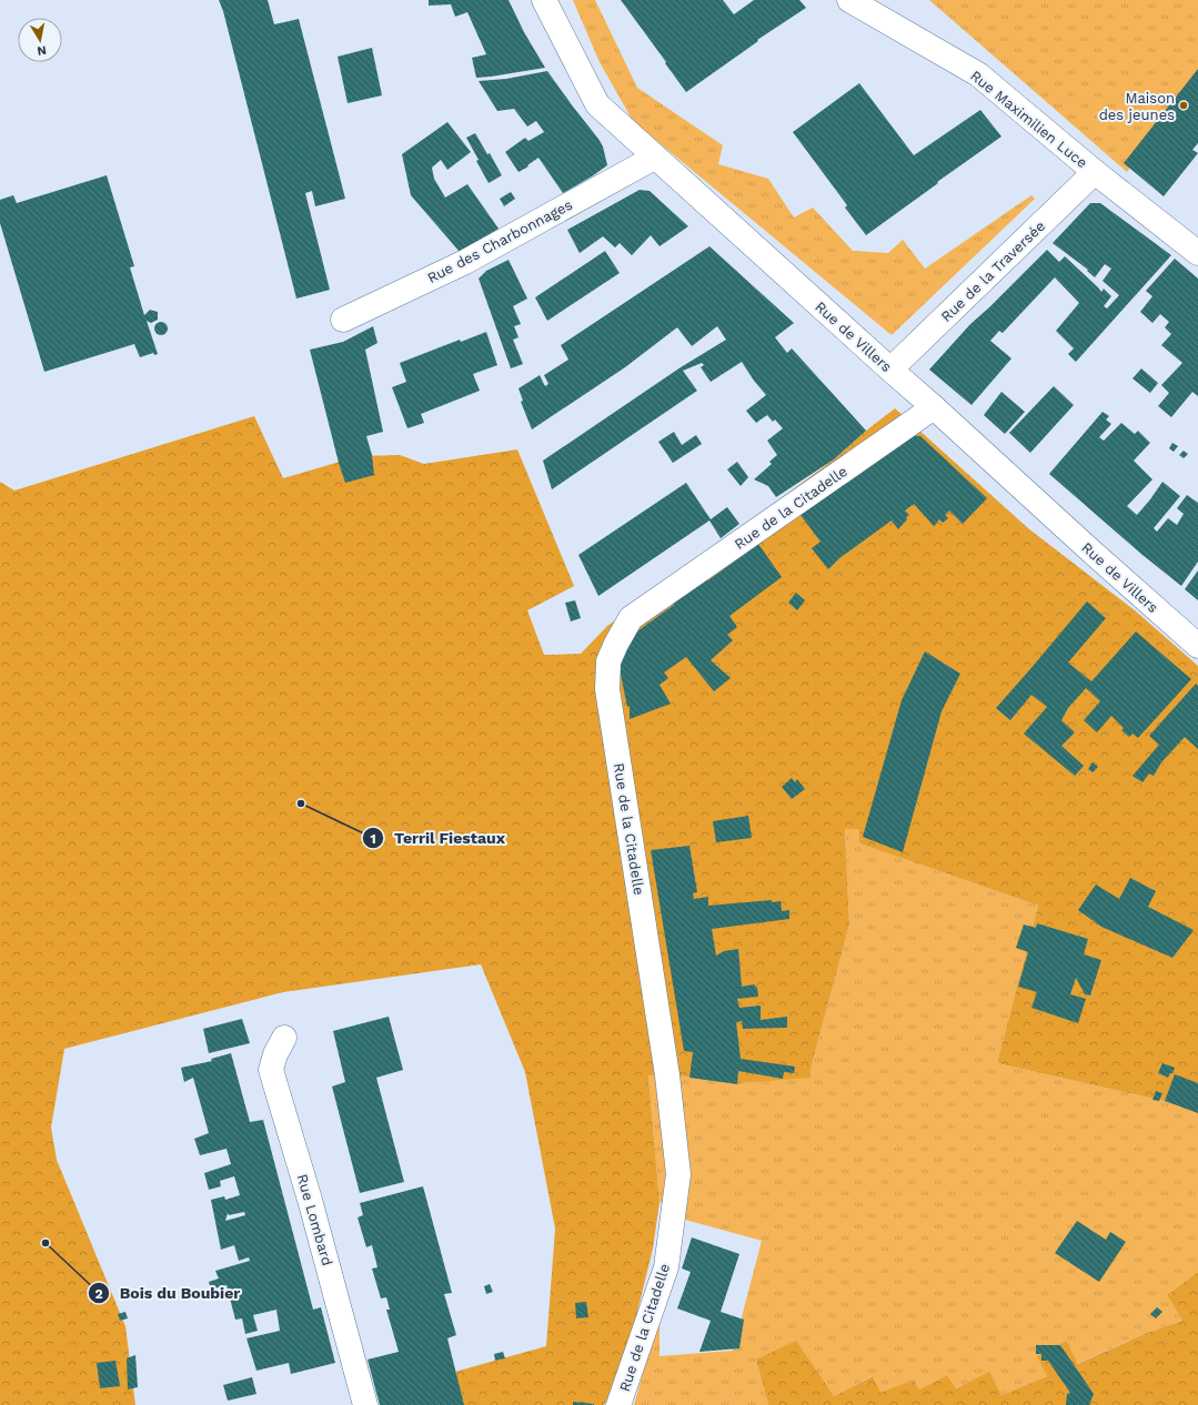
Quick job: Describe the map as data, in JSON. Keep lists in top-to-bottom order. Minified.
{"streets":{"street":["Rue Maximilien Luce","Rue des Charbonnages","Rue de la Traversée","Rue de Villers","Rue de la Citadelle","Rue Lombard"]},"crossings":[["Rue Maximilien Luce","Rue de la Traversée"],["Rue des Charbonnages","Rue de Villers"],["Rue de la Traversée","Rue de Villers"],["Rue de Villers","Rue de la Citadelle"]],"places":["Maison des jeunes","Terril Fiestaux","Bois du Boubier"],"north":"bottom"}
